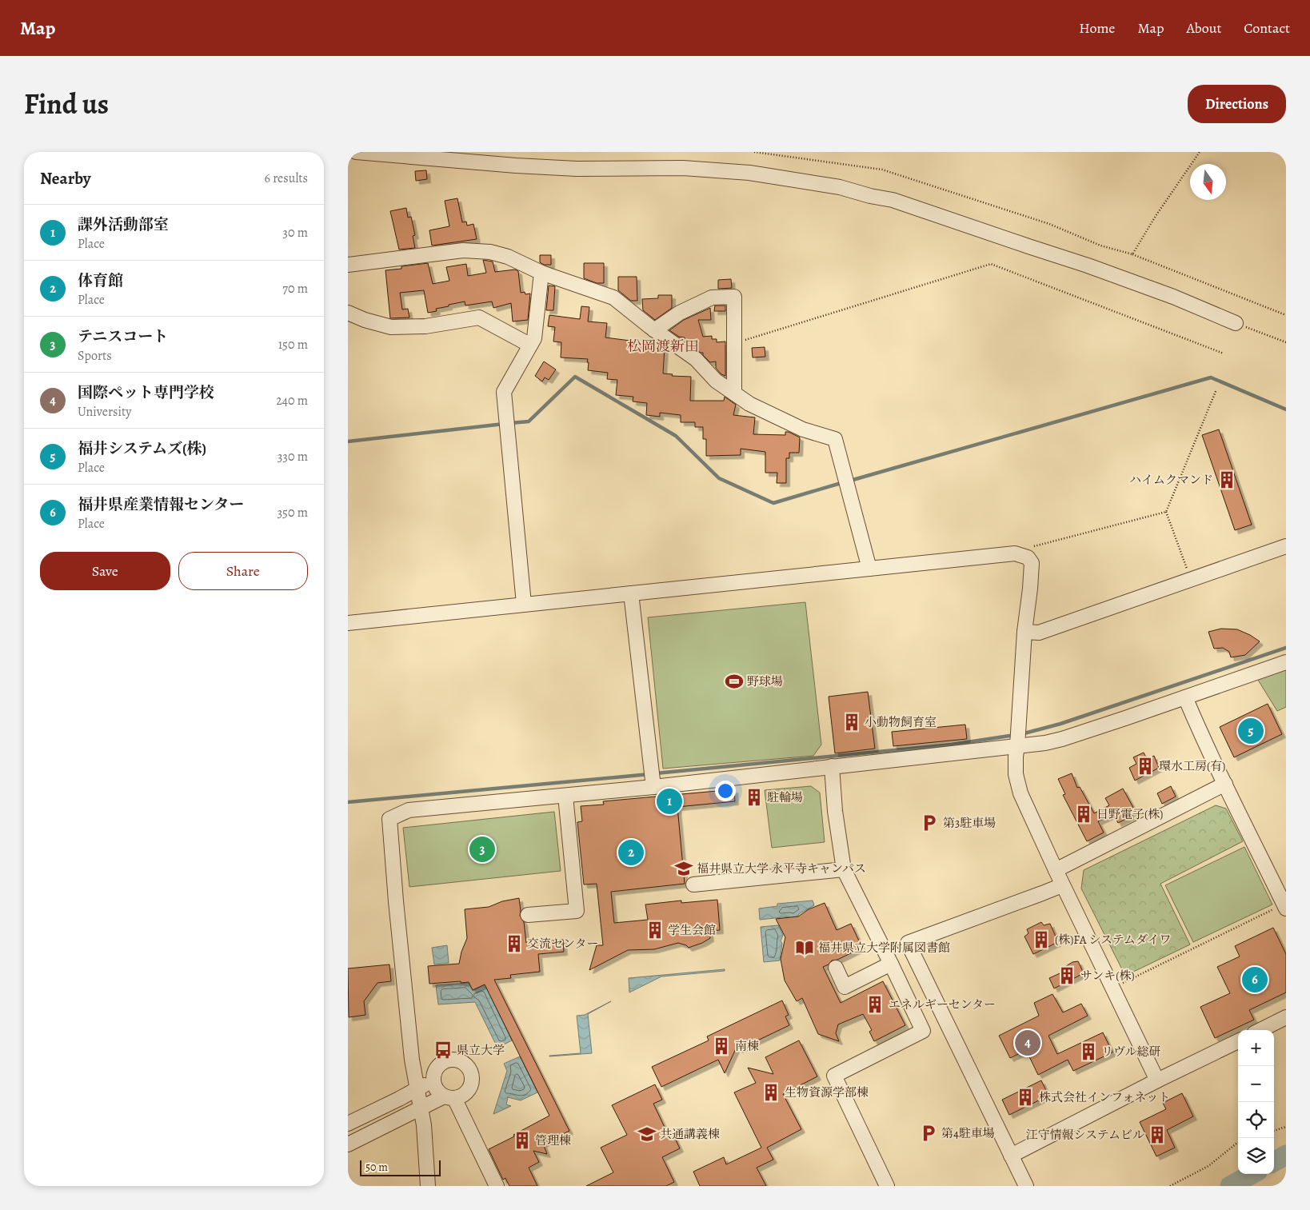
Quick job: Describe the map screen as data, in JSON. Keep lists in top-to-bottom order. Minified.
{"districts":["松岡渡新田"],"places":{"building":["ハイムクマンド","小動物飼育室","環水工房(有)","駐輪場","日野電子(株)","学生会館","(株)FA システムダイワ","交流センター","サンキ(株)","エネルギーセンター","南棟","リヴル総研","生物資源学部棟","株式会社インフォネット","江守情報システムビル","管理棟"],"sports":["野球場"],"parking":["第3駐車場","第4駐車場"],"school or university":["福井県立大学 永平寺キャンパス","共通講義棟"],"library":["福井県立大学附属図書館"],"bus stop":["県立大学"]},"scale_bar":"50 m","north":"bottom","page":{"header":"Map","nav":["Home","Map","About","Contact"],"title":"Find us","buttons":["Directions",["Save","Share"]],"heading":["Nearby","6 results"],"list":[{"mark":"1","name":"課外活動部室","note":"Place","value":"30 m"},{"mark":"2","name":"体育館","note":"Place","value":"70 m"},{"mark":"3","name":"テニスコート","note":"Sports","value":"150 m"},{"mark":"4","name":"国際ペット専門学校","note":"University","value":"240 m"},{"mark":"5","name":"福井システムズ(株)","note":"Place","value":"330 m"},{"mark":"6","name":"福井県産業情報センター","note":"Place","value":"350 m"}],"pins":["5","1","3","2","6","4"],"map_buttons":["+","−"],"scale":"50 m"}}
